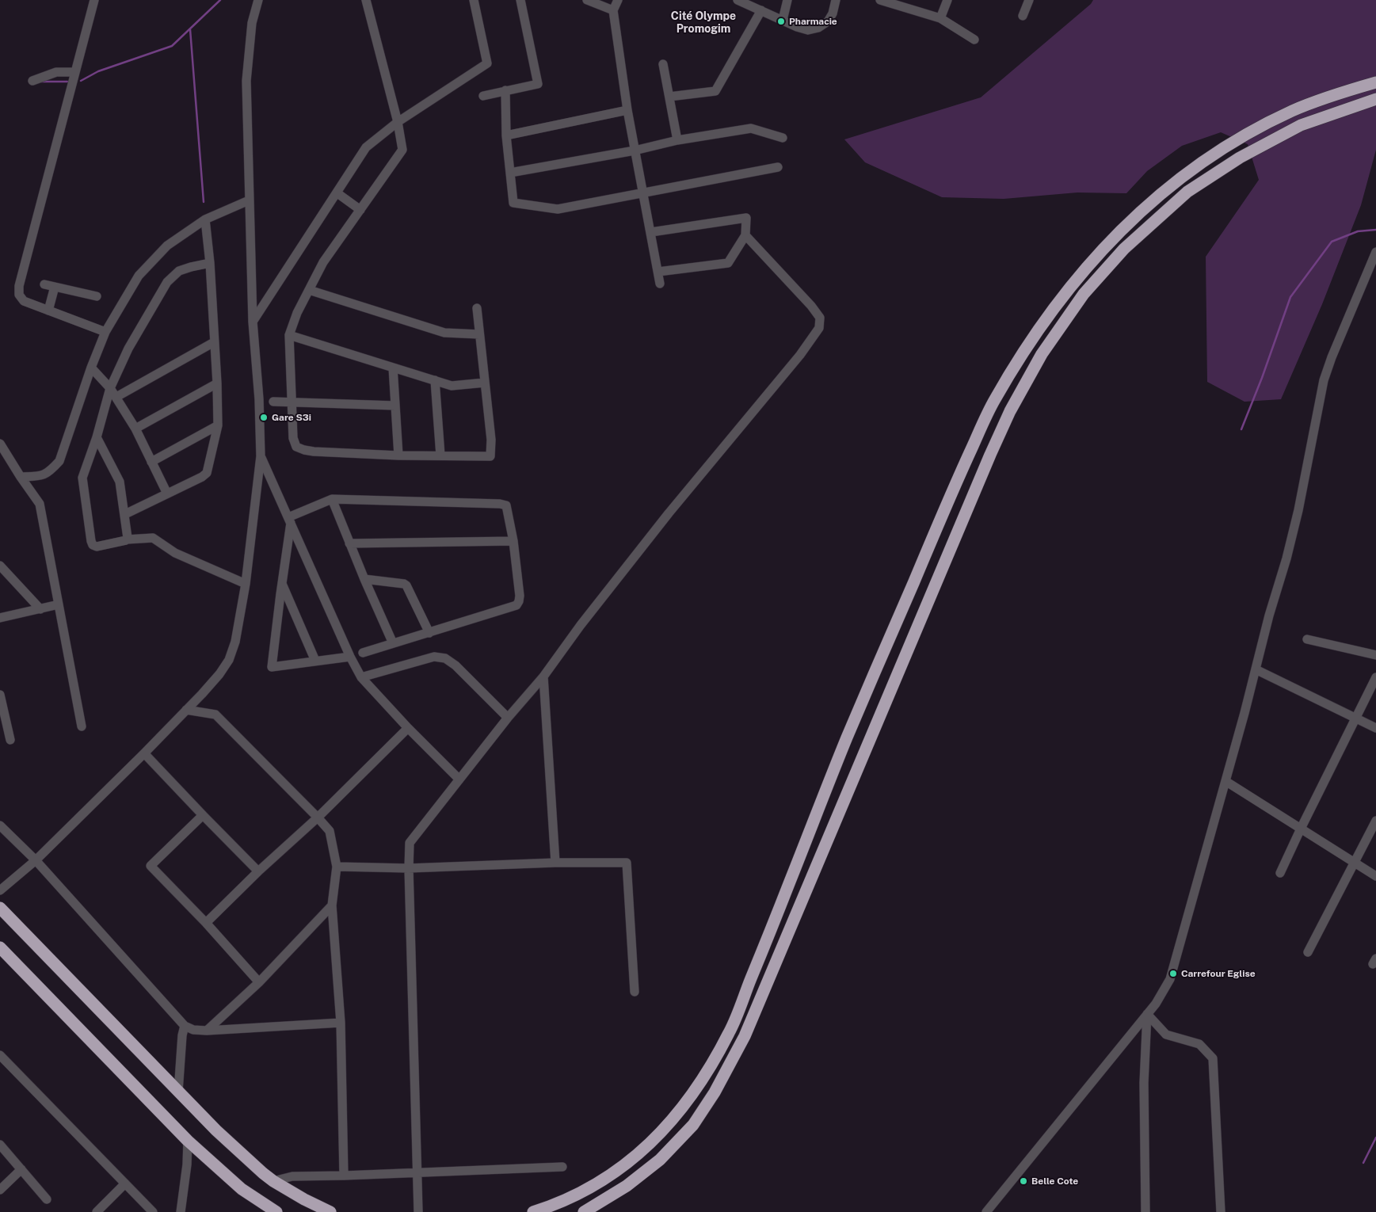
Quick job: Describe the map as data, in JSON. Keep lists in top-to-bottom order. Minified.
{"districts":["Cité Olympe Promogim"],"places":["Pharmacie","Gare S3i","Carrefour Eglise","Belle Cote"]}
